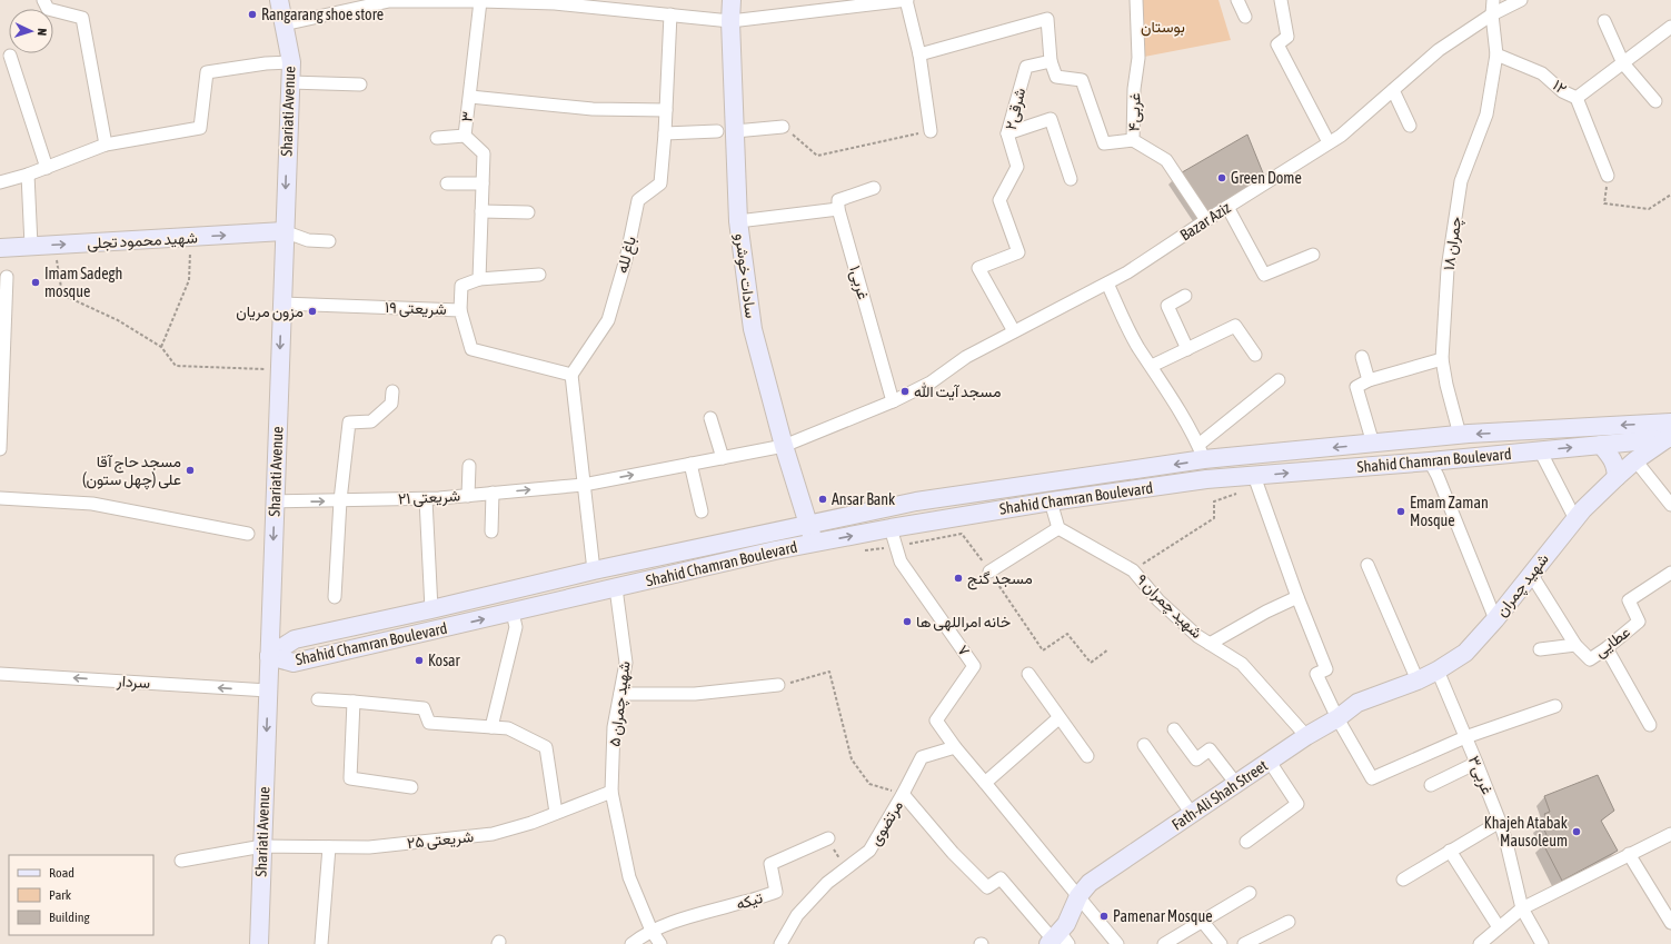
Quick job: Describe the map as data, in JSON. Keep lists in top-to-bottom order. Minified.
{"streets":{"main road":["Shariati Avenue","شهید محمود تجلی","سادات خوشرو","Shahid Chamran Boulevard","شهید چمران","Fath-Ali Shah Street"],"street":["۱۲","شرقی۲","غربی۴","۳","Bazar Aziz","چمران ۱۸","باغ لله","غربی۱","شریعتی ۱۹","شریعتی ۲۱","شهید چمران ۹","عطایی","۷","سردار","شهید چمران ۵","غربی۳","مرتضوی","شریعتی ۲۵","تیکه"]},"crossings":[["۱۲","چمران ۱۸"],["شرقی۲","Bazar Aziz"],["Shariati Avenue","شهید محمود تجلی"],["Shariati Avenue","شریعتی ۱۹"],["Shariati Avenue","Shahid Chamran Boulevard"],["Shariati Avenue","شریعتی ۲۱"],["Shariati Avenue","سردار"],["Shariati Avenue","شریعتی ۲۵"],["غربی۴","Bazar Aziz"],["Bazar Aziz","سادات خوشرو"],["Bazar Aziz","غربی۱"],["Bazar Aziz","شریعتی ۲۱"],["چمران ۱۸","Shahid Chamran Boulevard"],["باغ لله","شریعتی ۱۹"],["سادات خوشرو","Shahid Chamran Boulevard"],["Shahid Chamran Boulevard","شهید چمران"],["Shahid Chamran Boulevard","۷"],["Shahid Chamran Boulevard","شهید چمران ۵"],["شهید چمران","عطایی"],["شهید چمران","غربی۳"],["شهید چمران","Fath-Ali Shah Street"],["شهید چمران ۹","Fath-Ali Shah Street"],["۷","مرتضوی"],["شهید چمران ۵","شریعتی ۲۵"],["شهید چمران ۵","تیکه"]],"one_way":["Shariati Avenue","شهید محمود تجلی","شریعتی ۲۱","سردار"],"parks":["بوستان"],"places":["Rangarang shoe store","Green Dome","Imam Sadegh mosque","مزون مریان","مسجد آیت الله","مسجد حاج آقا علی (چهل ستون)","Ansar Bank","Emam Zaman Mosque","مسجد گنج","خانه امراللهی ها","Kosar","Khajeh Atabak Mausoleum","Pamenar Mosque"],"legend":["Road","Park","Building"],"north":"right"}
